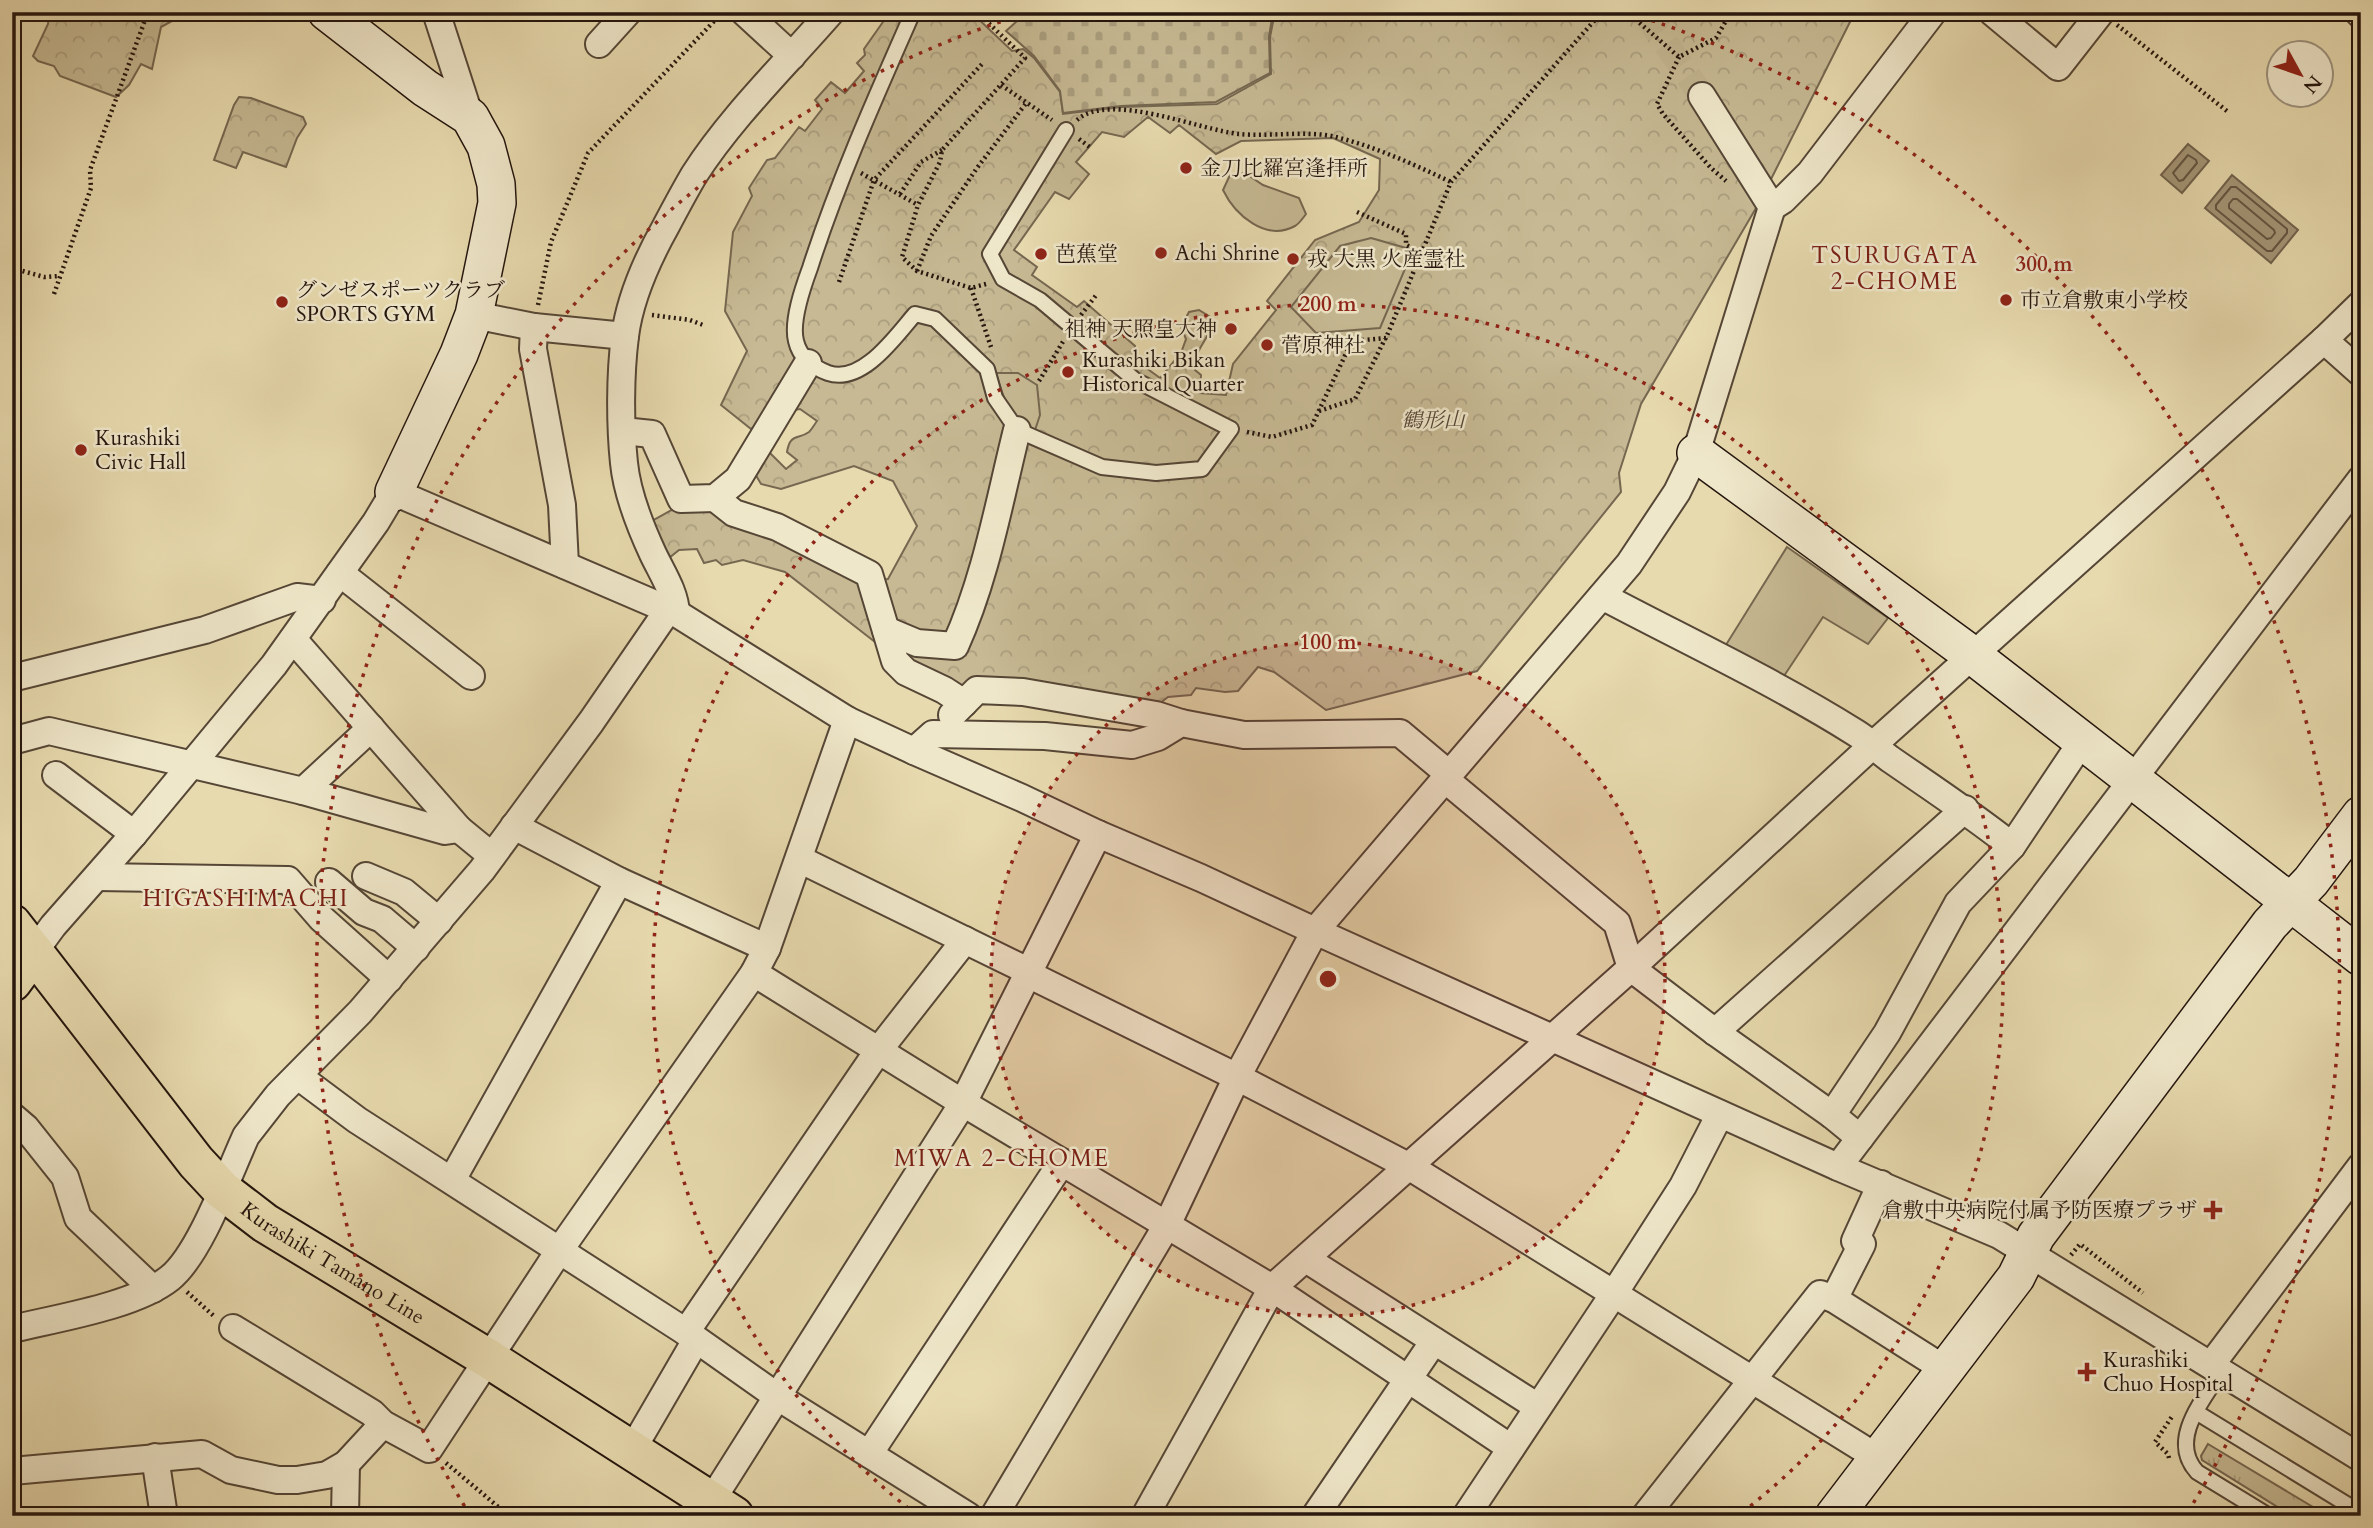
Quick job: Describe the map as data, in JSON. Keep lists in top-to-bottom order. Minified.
{"streets":{"main road":["Kurashiki Tamano Line"]},"districts":["TSURUGATA 2-CHOME","HIGASHIMACHI","MIWA 2-CHOME"],"parks":["鶴形山"],"places":{"other":["金刀比羅宮逢拝所","Achi Shrine","芭蕉堂","戎 大黒 火産霊社","市立倉敷東小学校","グンゼスポーツクラブ SPORTS GYM","祖神 天照皇大神","菅原神社","Kurashiki Bikan Historical Quarter","Kurashiki Civic Hall"],"health":["倉敷中央病院付属予防医療プラザ","Kurashiki Chuo Hospital"]},"north":"bottom right","rings":["300 m","200 m","100 m"]}
